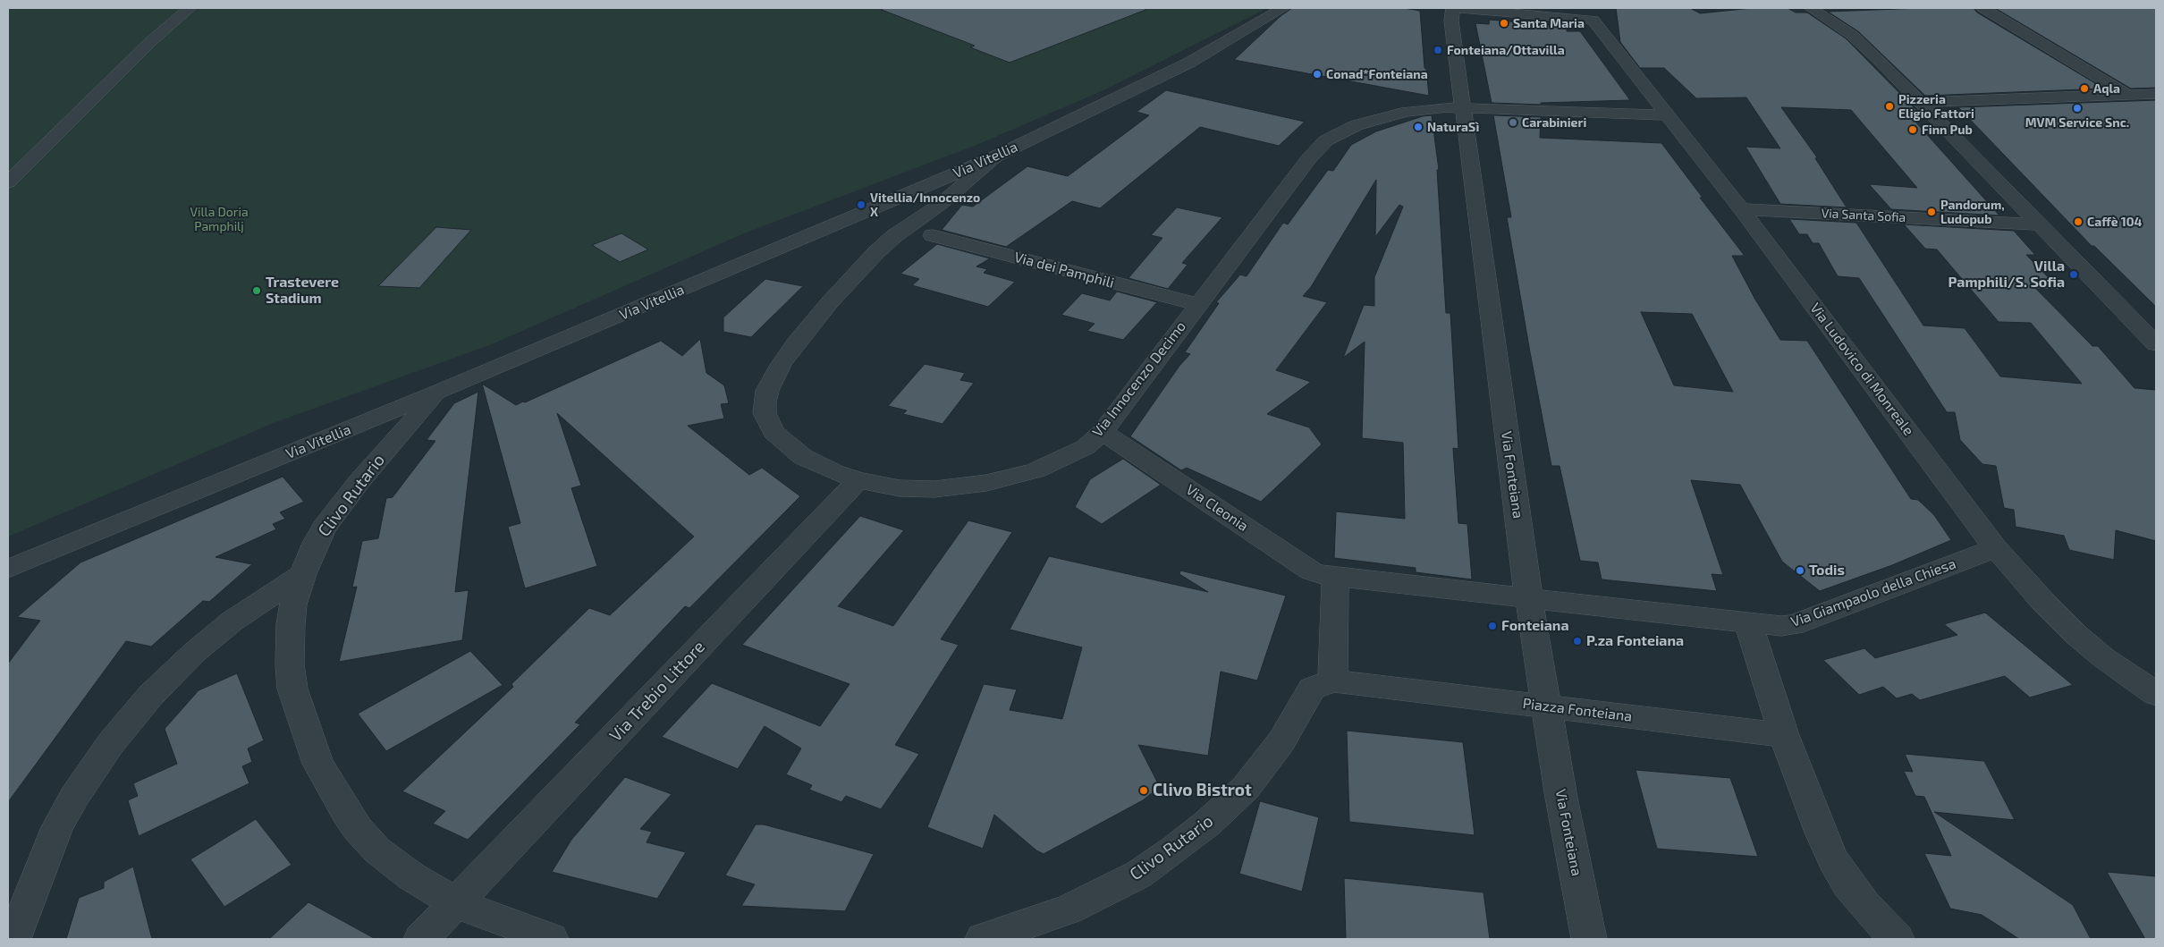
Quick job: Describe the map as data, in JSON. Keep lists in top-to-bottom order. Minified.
{"streets":{"street":["Via Vitellia","Via Santa Sofia","Via dei Pamphili","Via Ludovico di Monreale","Via Innocenzo Decimo","Via Fonteiana","Clivo Rutario","Via Cleonia","Via Giampaolo della Chiesa","Via Trebio Littore","Piazza Fonteiana"]},"crossings":[["Via Vitellia","Via Innocenzo Decimo"],["Via Vitellia","Clivo Rutario"],["Via Santa Sofia","Via Ludovico di Monreale"],["Via dei Pamphili","Via Innocenzo Decimo"],["Via Ludovico di Monreale","Via Innocenzo Decimo"],["Via Ludovico di Monreale","Via Giampaolo della Chiesa"],["Via Innocenzo Decimo","Via Fonteiana"],["Via Innocenzo Decimo","Via Cleonia"],["Via Innocenzo Decimo","Via Trebio Littore"],["Via Fonteiana","Piazza Fonteiana"],["Clivo Rutario","Via Trebio Littore"],["Clivo Rutario","Piazza Fonteiana"]],"parks":["Villa Doria Pamphilj"],"places":["Santa Maria","Fonteiana/Ottavilla","Conad*Fonteiana","Aqla","Pizzeria Eligio Fattori","MVM Service Snc.","Carabinieri","NaturaSì","Finn Pub","Vitellia/Innocenzo X","Pandorum, Ludopub","Caffè 104","Villa Pamphili/S. Sofia","Trastevere Stadium","Todis","Fonteiana","P.za Fonteiana","Clivo Bistrot"]}
